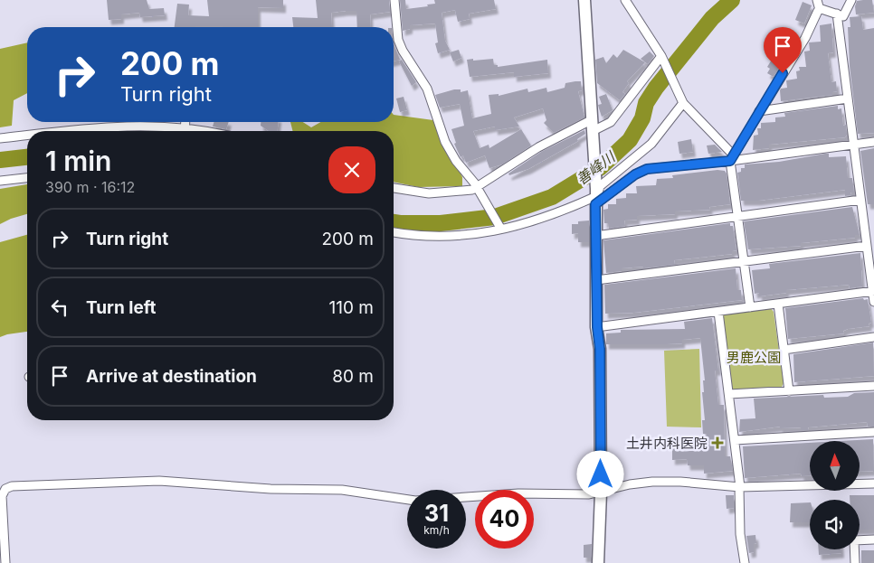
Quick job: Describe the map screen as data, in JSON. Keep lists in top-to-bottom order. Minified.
{"water":["善峰川"],"parks":["男鹿公園"],"places":{"health":["土井内科医院"]},"north":"top","page":{"turn":["200 m","Turn right"],"heading":["1 min","390 m · 16:12"],"list":[{"name":"Turn right","value":"200 m"},{"name":"Turn left","value":"110 m"},{"name":"Arrive at destination","value":"80 m"}],"speed":"31 km/h","limit":"40"}}
